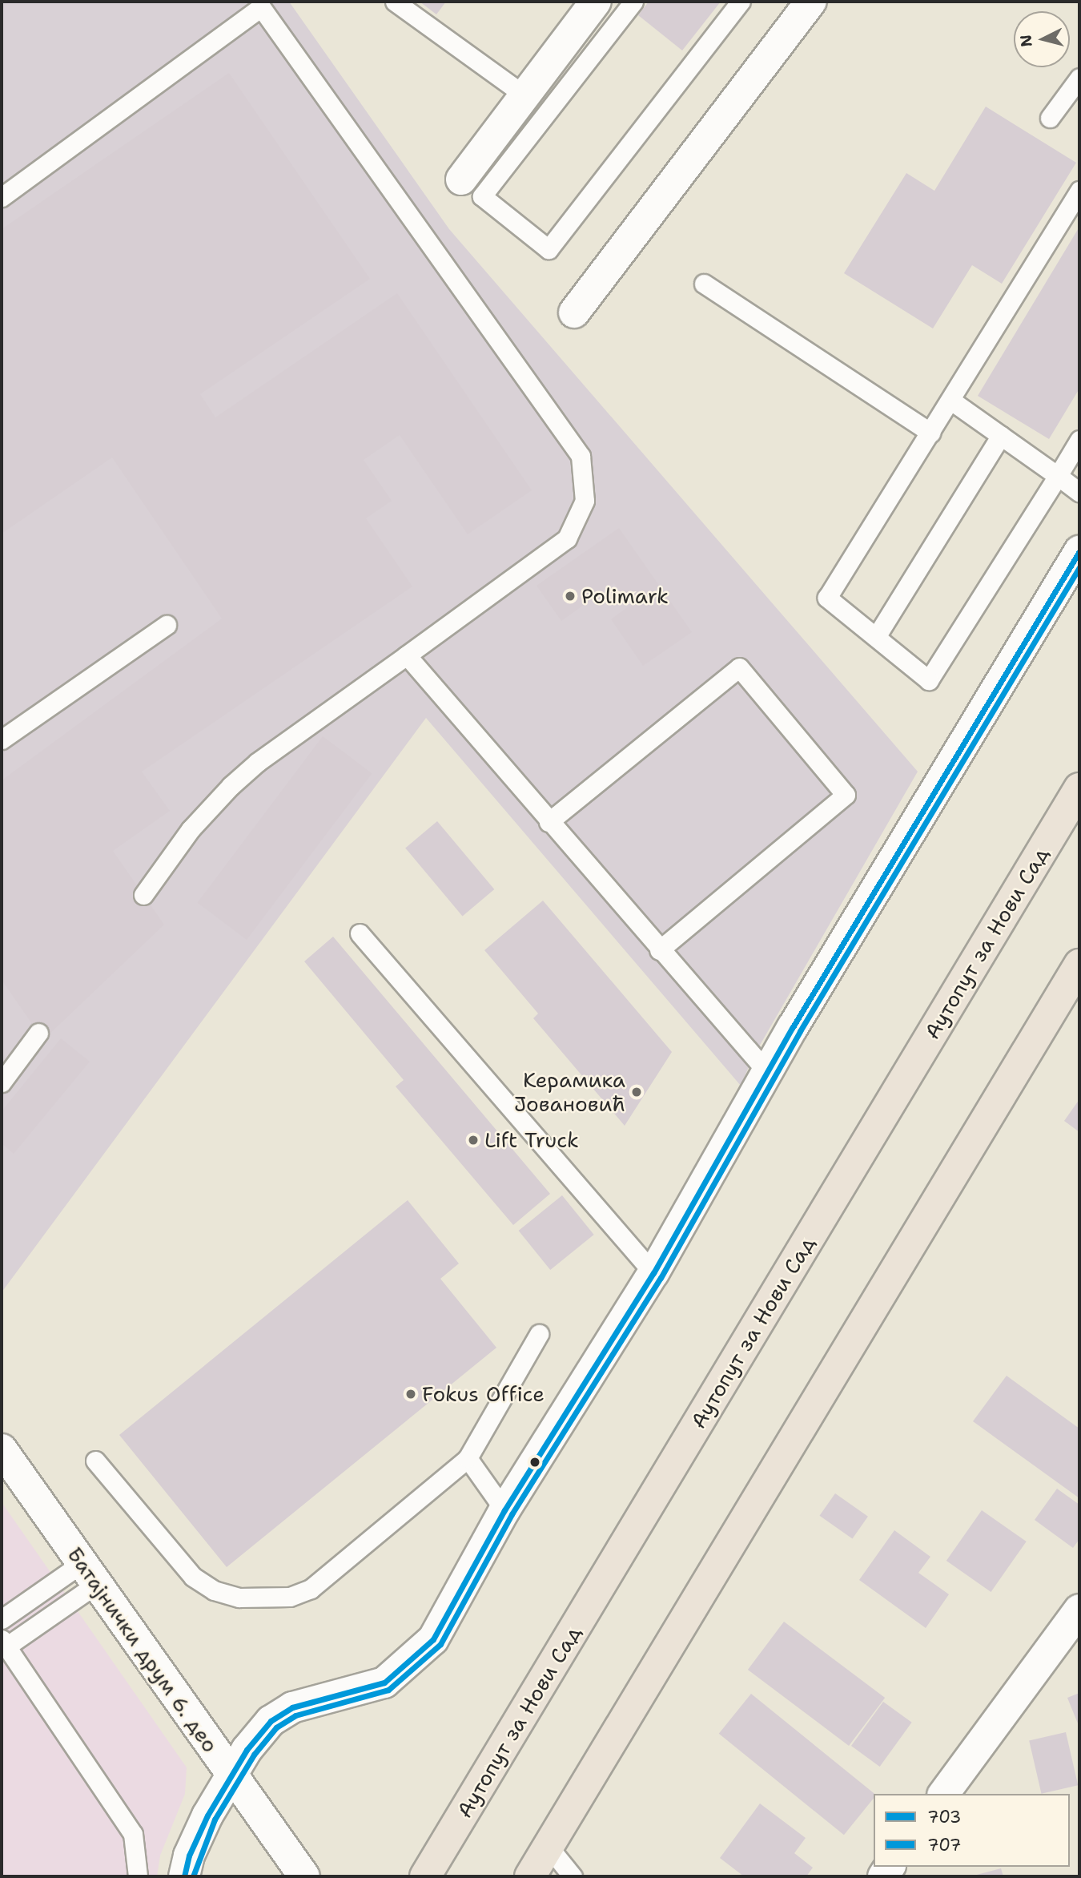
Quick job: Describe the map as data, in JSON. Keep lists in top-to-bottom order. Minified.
{"streets":{"main road":["Аутопут за Нови Сад"],"street":["Батајнички друм 6. део"]},"places":["Polimark","Керамика Јовановић","Lift Truck","Fokus Office"],"lines":["transit line 703","transit line 707"],"legend":["703","707"],"north":"left"}
